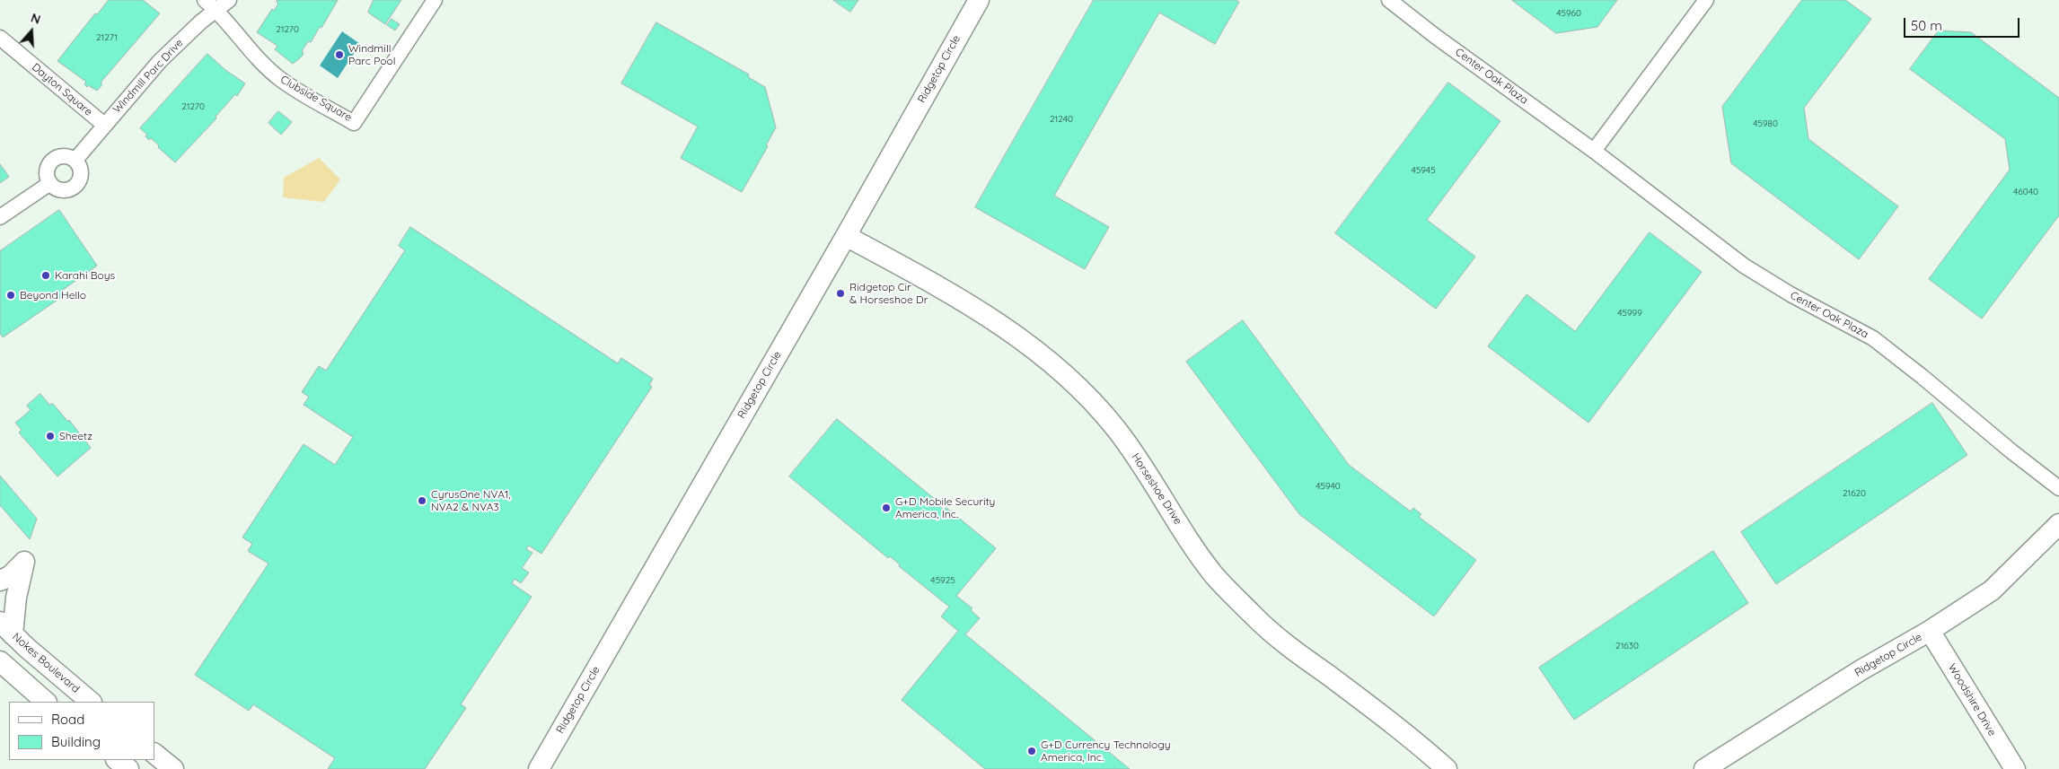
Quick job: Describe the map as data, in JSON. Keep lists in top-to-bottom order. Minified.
{"streets":{"street":["Ridgetop Circle","Windmill Parc Drive","Center Oak Plaza","Dayton Square","Clubside Square","Horseshoe Drive","Nokes Boulevard","Woodshire Drive"]},"crossings":[["Ridgetop Circle","Horseshoe Drive"],["Ridgetop Circle","Woodshire Drive"],["Windmill Parc Drive","Dayton Square"],["Windmill Parc Drive","Clubside Square"]],"places":["Windmill Parc Pool","Karahi Boys","Ridgetop Cir & Horseshoe Dr","Beyond Hello","Sheetz","CyrusOne NVA1, NVA2 & NVA3","G+D Mobile Security America, Inc.","G+D Currency Technology America, Inc."],"house_numbers":["45960","21270","21271","21270","21240","45980","45945","46040","45999","45940","21620","45925","21630"],"legend":["Road","Building"],"scale_bar":"50 m","north":"top"}
